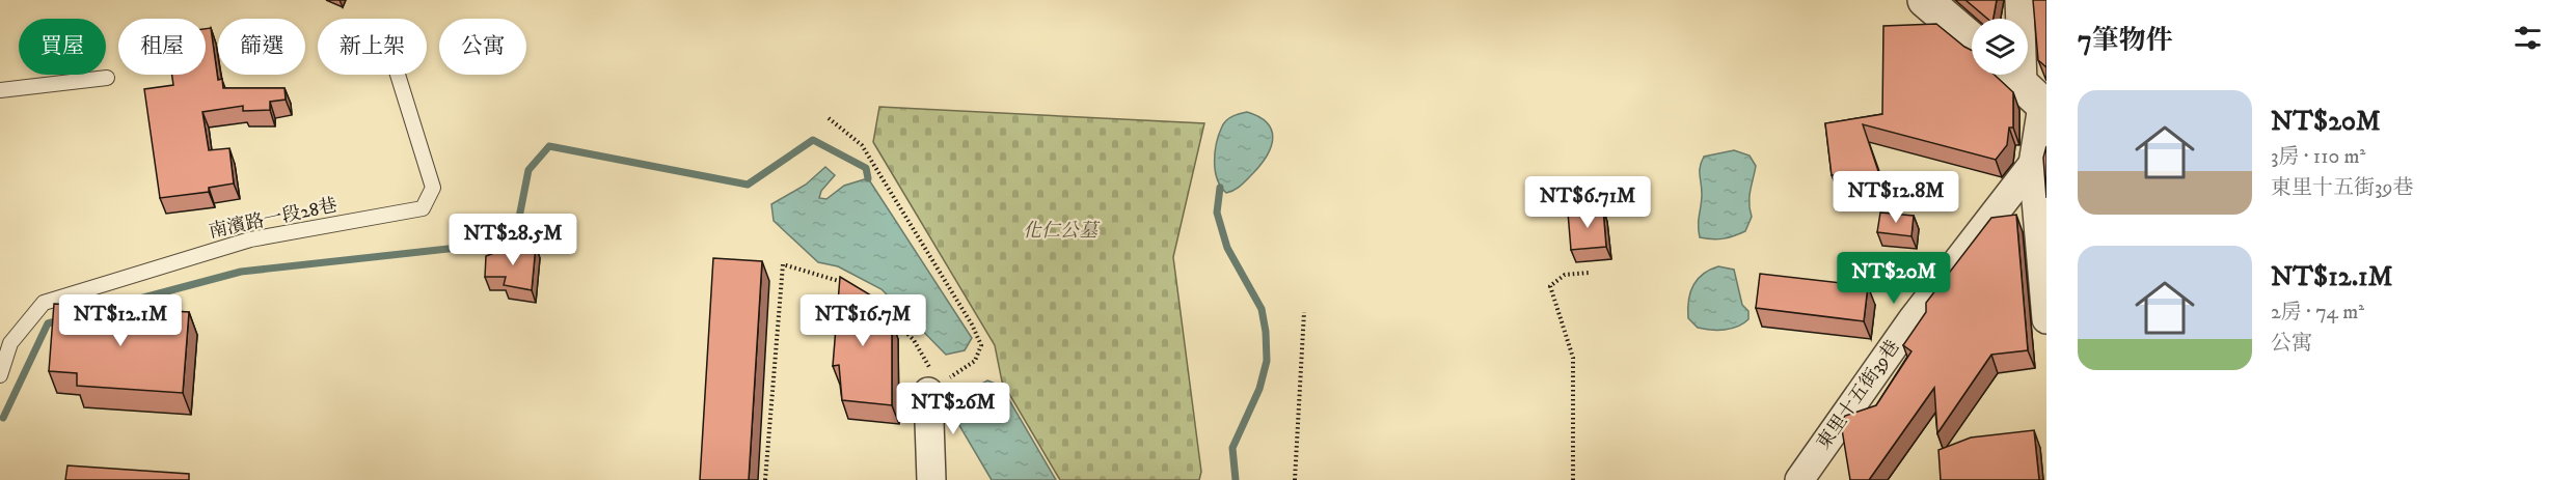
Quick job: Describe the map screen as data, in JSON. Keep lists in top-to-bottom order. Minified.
{"streets":{"street":["東里十五街39巷"],"lane":["南濱路一段28巷"]},"parks":["化仁公墓"],"page":{"heading":"7筆物件","chip":["買屋","租屋","篩選","新上架","公寓"],"list":[{"name":"NT$20M","note":"3房 · 110 m² · 東里十五街39巷"},{"name":"NT$12.1M","note":"2房 · 74 m² · 公寓"}],"price":["NT$12.8M","NT$6.71M","NT$28.5M","NT$20M","NT$12.1M","NT$16.7M","NT$26M"]}}
